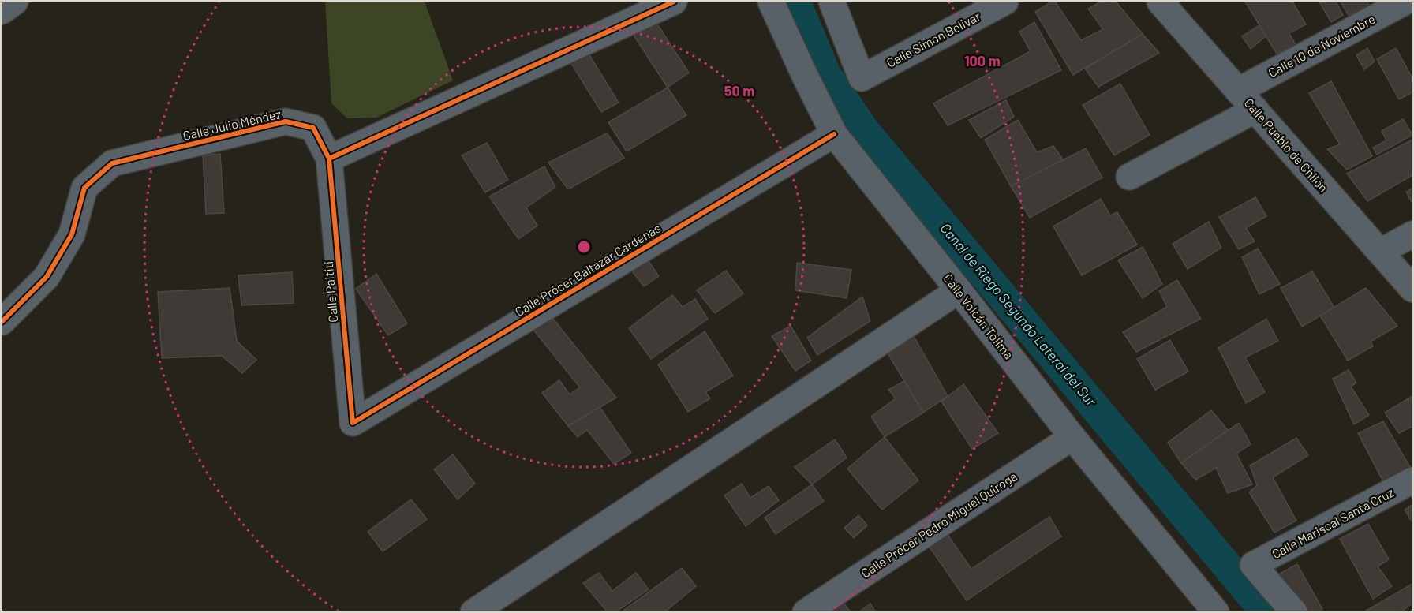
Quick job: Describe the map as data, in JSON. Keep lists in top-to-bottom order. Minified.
{"streets":{"street":["Calle Simon Bolivar","Calle 10 de Noviembre","Calle Julio Méndez","Calle Pueblo de Chilón","Calle Prócer Baltazar Cárdenas","Calle Paitití","Calle Volcán Tolima","Calle Mariscal Santa Cruz","Calle Prócer Pedro Miguel Quiroga"]},"crossings":[["Calle 10 de Noviembre","Calle Pueblo de Chilón"],["Calle Julio Méndez","Calle Paitití"],["Calle Prócer Baltazar Cárdenas","Calle Paitití"],["Calle Prócer Baltazar Cárdenas","Calle Volcán Tolima"],["Calle Volcán Tolima","Calle Prócer Pedro Miguel Quiroga"]],"water":["Canal de Riego Segundo Lateral del Sur"],"rings":["100 m","50 m"]}
